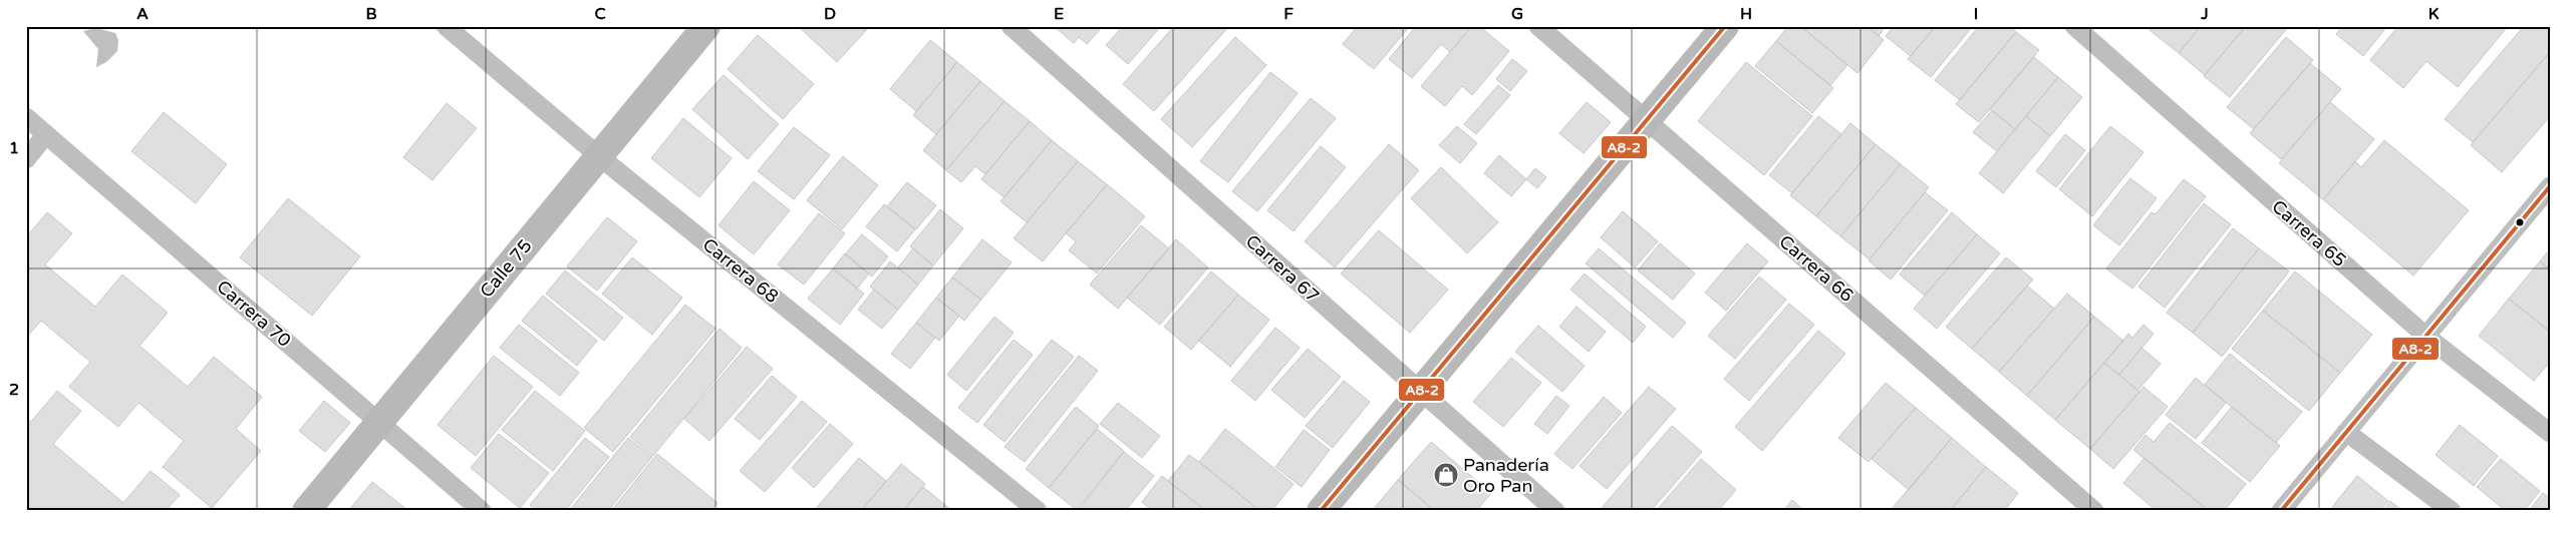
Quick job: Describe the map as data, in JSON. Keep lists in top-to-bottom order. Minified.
{"streets":{"street":["Carrera 65","Calle 75","Carrera 67","Carrera 66","Carrera 68","Carrera 70"]},"crossings":[["Calle 75","Carrera 68"],["Calle 75","Carrera 70"]],"places":{"shop":["Panadería Oro Pan"]},"lines":["transit line A8-2"],"grid":{"columns":["A","B","C","D","E","F","G","H","I","J","K"],"rows":["1","2"]}}
